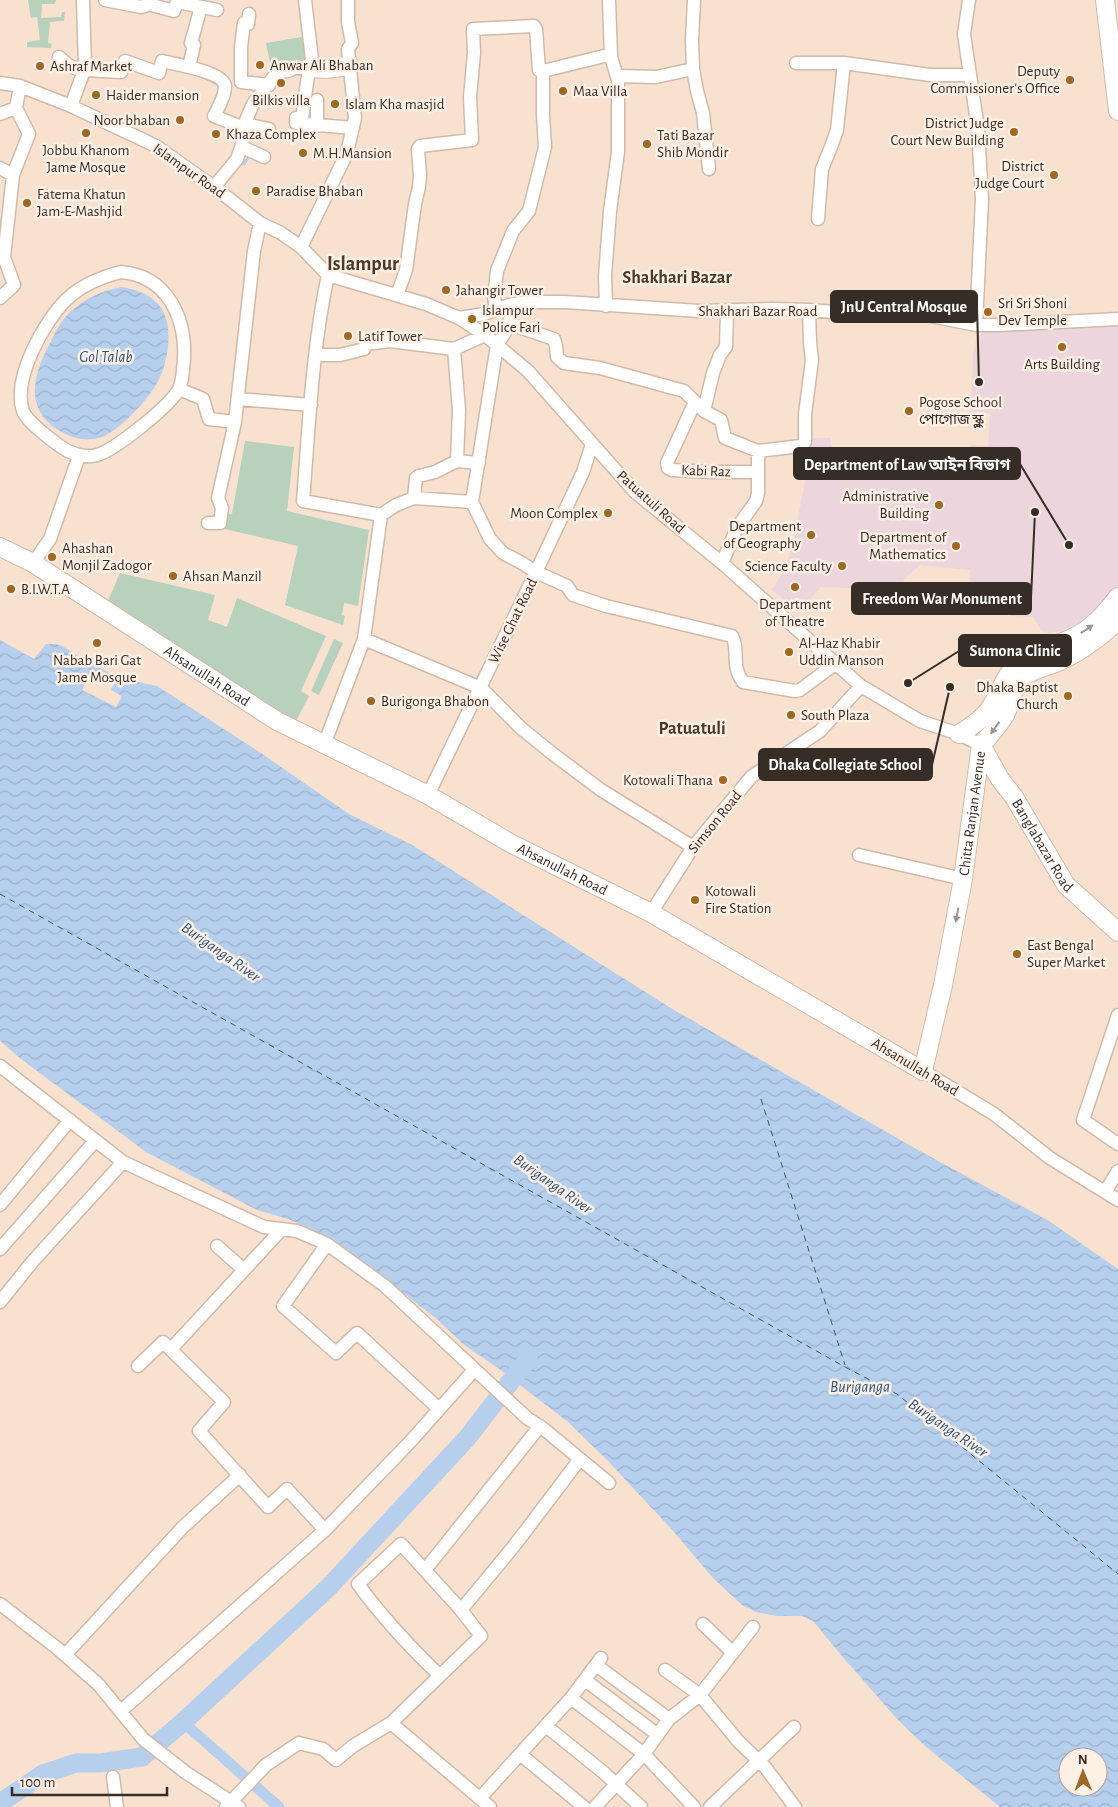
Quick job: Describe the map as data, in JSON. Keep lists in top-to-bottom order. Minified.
{"streets":{"street":["Islampur Road","Shakhari Bazar Road","Kabi Raz","Patuatuli Road","Wise Ghat Road","Ahsanullah Road","Chitta Ranjan Avenue","Simson Road","Banglabazar Road"]},"crossings":[["Islampur Road","Patuatuli Road"],["Shakhari Bazar Road","Patuatuli Road"],["Patuatuli Road","Wise Ghat Road"],["Patuatuli Road","Chitta Ranjan Avenue"],["Patuatuli Road","Simson Road"],["Patuatuli Road","Banglabazar Road"],["Wise Ghat Road","Ahsanullah Road"],["Ahsanullah Road","Chitta Ranjan Avenue"],["Ahsanullah Road","Simson Road"],["Chitta Ranjan Avenue","Banglabazar Road"]],"districts":["Islampur","Shakhari Bazar","Patuatuli"],"water":["Gol Talab","Buriganga River","Buriganga"],"places":["Anwar Ali Bhaban","Ashraf Market","Deputy Commissioner's Office","Bilkis villa","Maa Villa","Haider mansion","Islam Kha masjid","Noor bhaban","District Judge Court New Building","Jobbu Khanom Jame Mosque","Khaza Complex","Tati Bazar Shib Mondir","M.H.Mansion","District Judge Court","Paradise Bhaban","Fatema Khatun Jam-E-Mashjid","Jahangir Tower","Sri Sri Shoni Dev Temple","Islampur Police Fari","Latif Tower","Arts Building","JnU Central Mosque","Pogose School পোগোজ স্কুল","Administrative Building","Freedom War Monument","Moon Complex","Department of Geography","Department of Law আইন বিভাগ","Department of Mathematics","Ahashan Monjil Zadogor","Science Faculty","Ahsan Manzil","Department of Theatre","B.I.W.T.A","Nabab Bari Gat Jame Mosque","Al-Haz Khabir Uddin Manson","Sumona Clinic","Dhaka Collegiate School","Dhaka Baptist Church","Burigonga Bhabon","South Plaza","Kotowali Thana","Kotowali Fire Station","East Bengal Super Market"],"scale_bar":"100 m","north":"top"}
